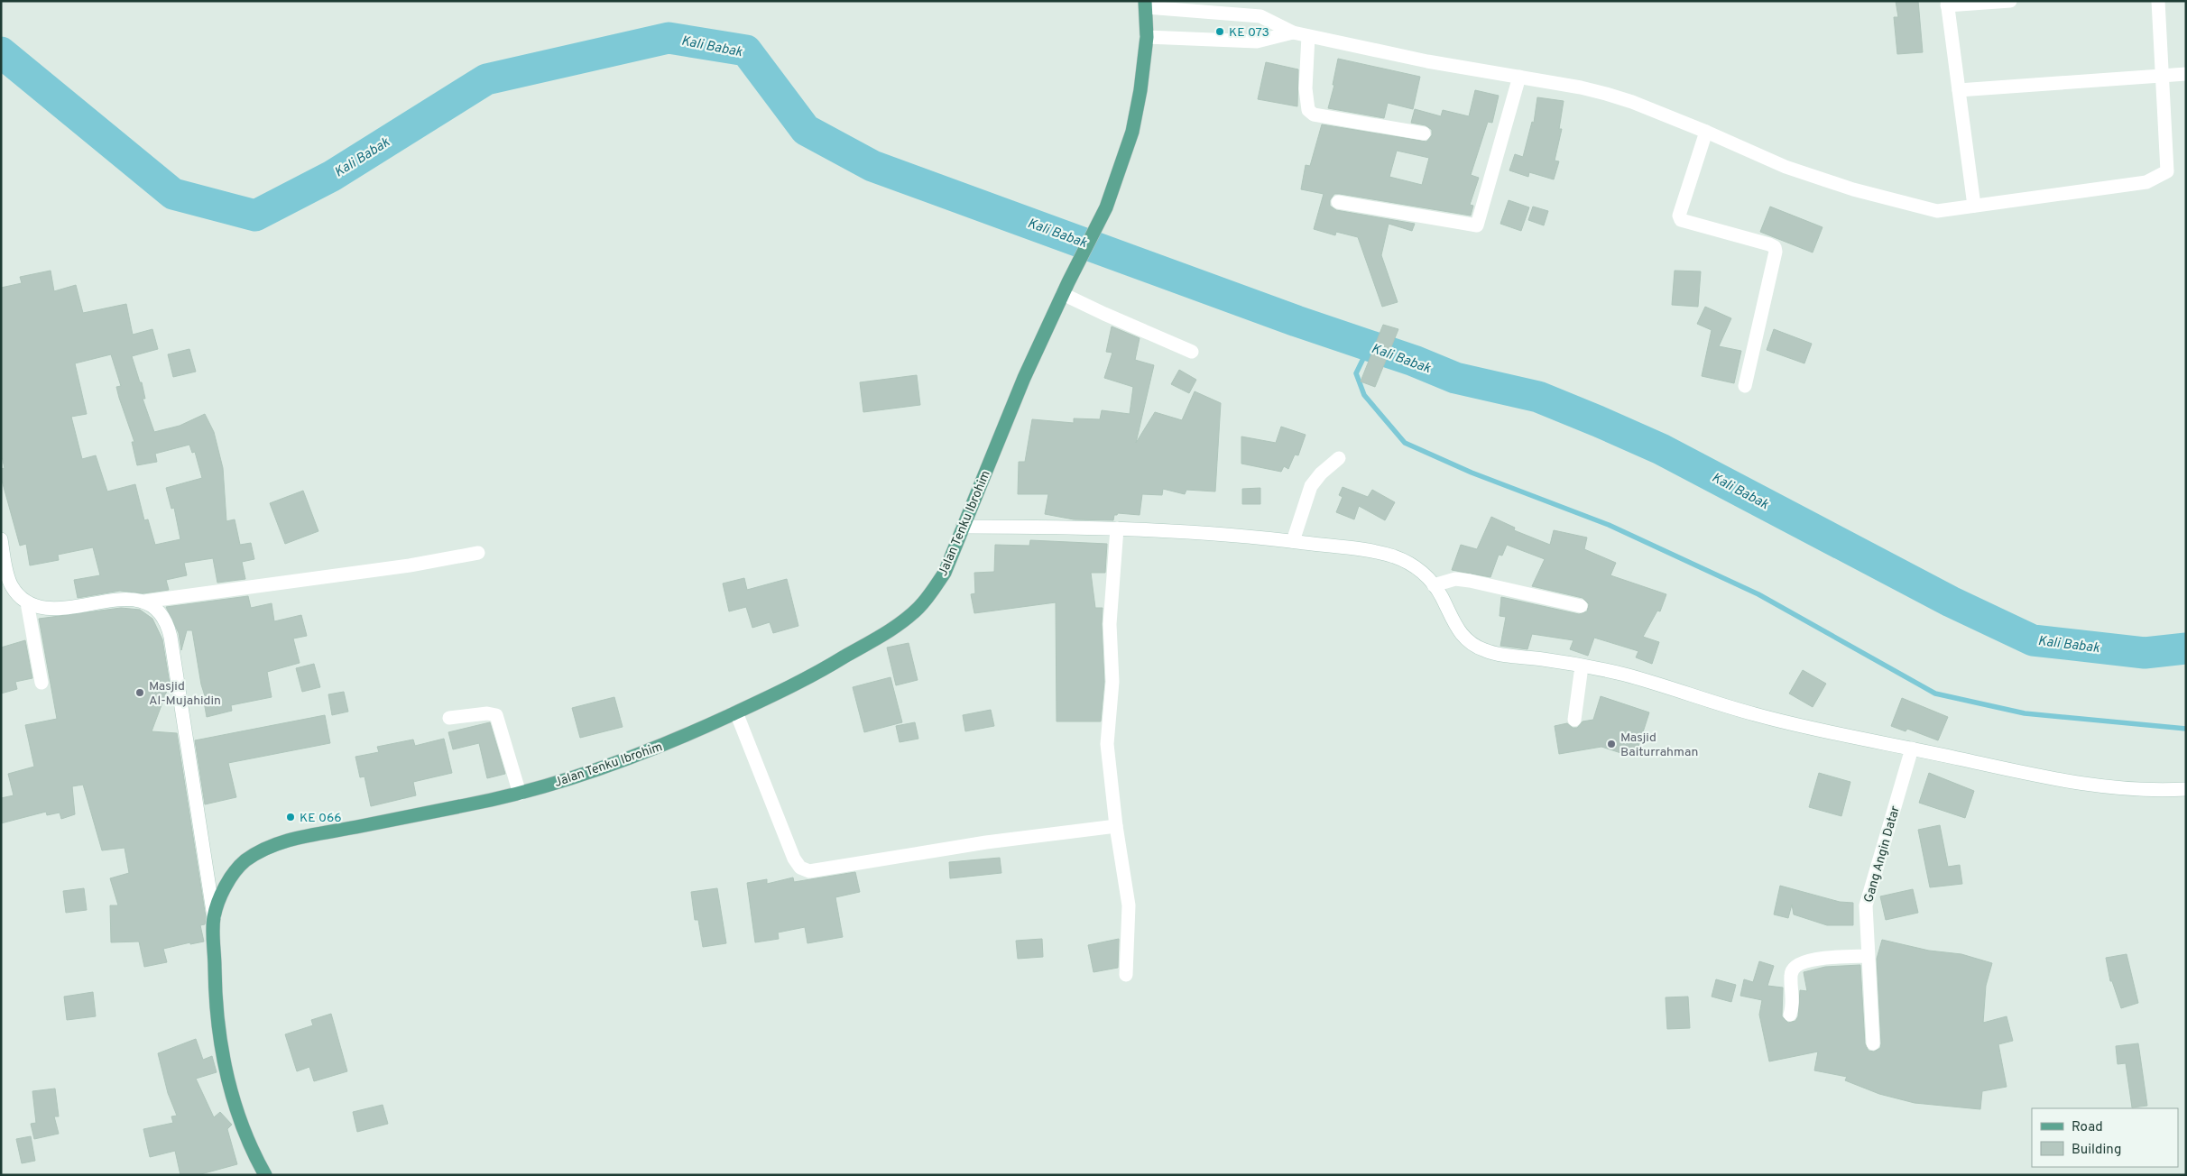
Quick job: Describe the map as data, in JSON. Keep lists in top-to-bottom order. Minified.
{"streets":{"main road":["Jalan Tenku Ibrohim"],"street":["Gang Angin Datar"]},"water":["Kali Babak"],"places":["KE 073","Masjid Al-Mujahidin","Masjid Baiturrahman","KE 066"],"legend":["Road","Building"]}
